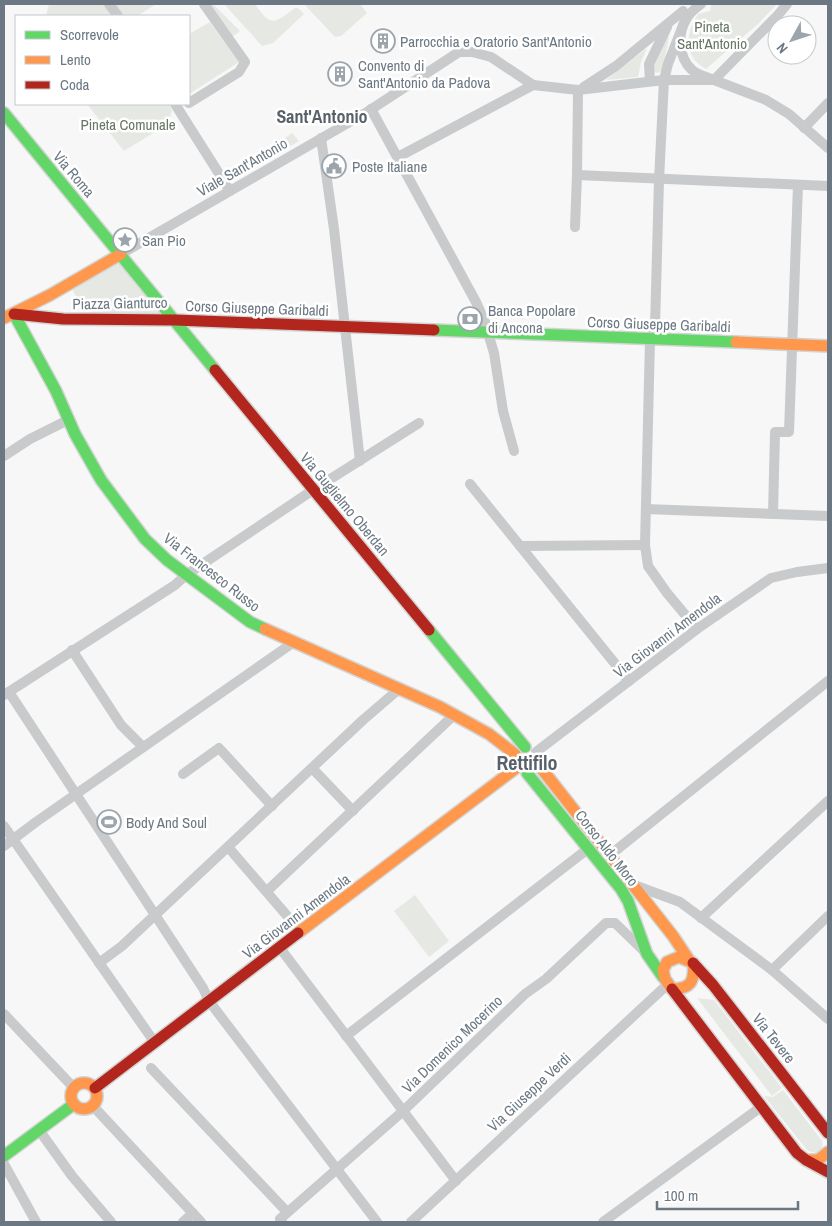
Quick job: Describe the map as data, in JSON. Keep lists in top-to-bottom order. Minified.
{"streets":{"street":["Viale Sant'Antonio","Via Roma","Piazza Gianturco","Corso Giuseppe Garibaldi","Via Guglielmo Oberdan","Via Francesco Russo","Via Giovanni Amendola","Corso Aldo Moro","Via Tevere","Via Domenico Mocerino","Via Giuseppe Verdi"]},"crossings":[["Viale Sant'Antonio","Via Roma"],["Viale Sant'Antonio","Piazza Gianturco"],["Via Roma","Piazza Gianturco"],["Piazza Gianturco","Corso Giuseppe Garibaldi"],["Piazza Gianturco","Via Guglielmo Oberdan"],["Piazza Gianturco","Via Francesco Russo"],["Corso Giuseppe Garibaldi","Via Guglielmo Oberdan"],["Via Guglielmo Oberdan","Corso Aldo Moro"],["Via Giovanni Amendola","Corso Aldo Moro"],["Corso Aldo Moro","Via Tevere"],["Corso Aldo Moro","Via Domenico Mocerino"],["Corso Aldo Moro","Via Giuseppe Verdi"],["Via Tevere","Via Giuseppe Verdi"]],"districts":["Sant'Antonio","Rettifilo"],"parks":["Pineta Sant'Antonio","Pineta Comunale"],"places":{"building":["Parrocchia e Oratorio Sant'Antonio","Convento di Sant'Antonio da Padova"],"public building":["Poste Italiane"],"place":["San Pio"],"bank":["Banca Popolare di Ancona"],"sports":["Body And Soul"]},"legend":["Scorrevole","Lento","Coda"],"scale_bar":"100 m","north":"bottom left"}
